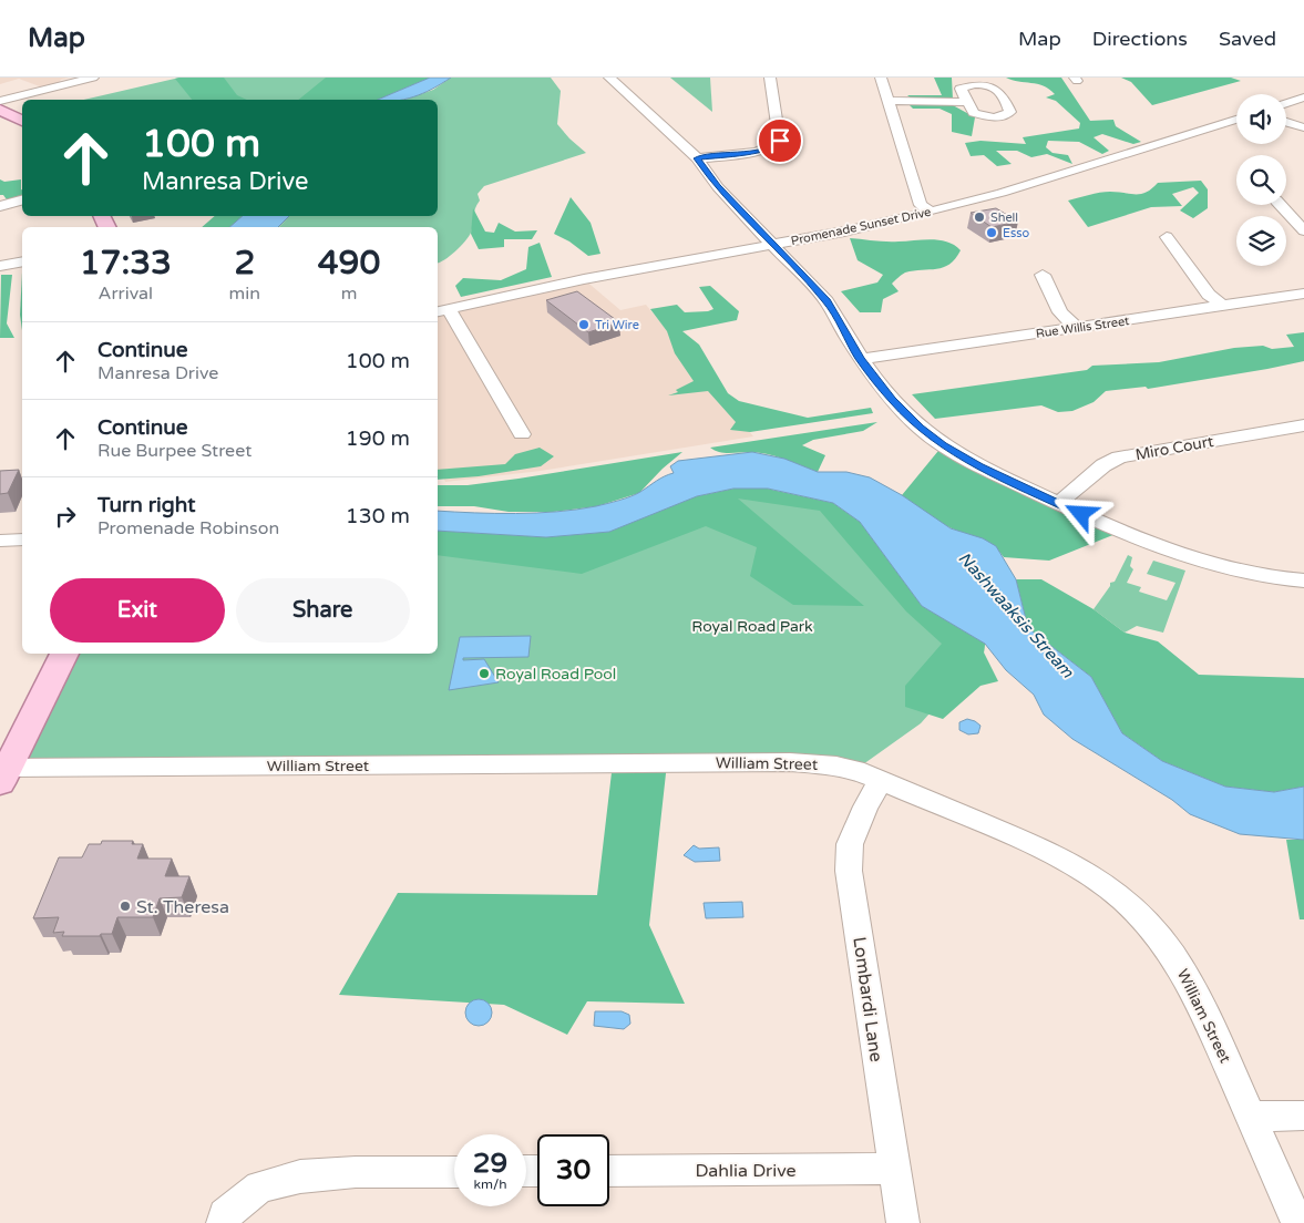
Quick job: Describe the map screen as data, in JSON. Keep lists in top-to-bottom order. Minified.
{"streets":{"street":["Promenade Sunset Drive","Rue Willis Street","Miro Court","William Street","Lombardi Lane","Dahlia Drive"]},"crossings":[["William Street","Lombardi Lane"],["Lombardi Lane","Dahlia Drive"]],"water":["Nashwaaksis Stream"],"parks":["Royal Road Park"],"places":["Shell","Esso","Tri Wire","Royal Road Pool","St. Theresa"],"page":{"header":"Map","nav":["Map","Directions","Saved"],"turn":["100 m","Manresa Drive"],"eta":["17:33","Arrival","2","min","490","m"],"list":[{"name":"Continue","note":"Manresa Drive","value":"100 m"},{"name":"Continue","note":"Rue Burpee Street","value":"190 m"},{"name":"Turn right","note":"Promenade Robinson","value":"130 m"}],"buttons":["Exit","Share"],"speed":"29 km/h","limit":"30"}}
